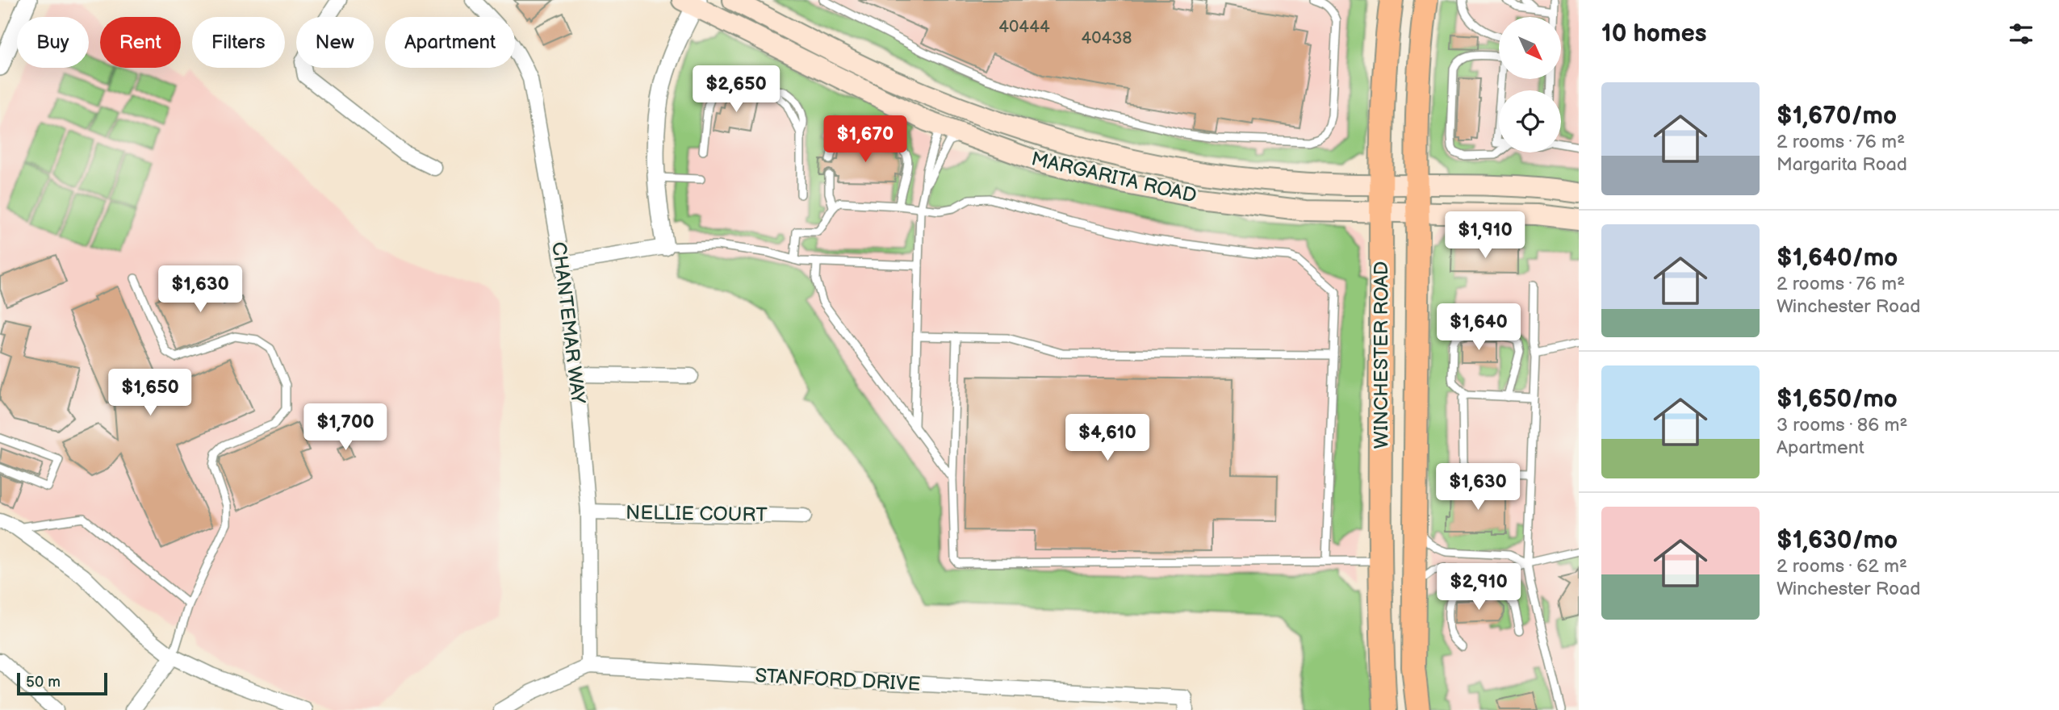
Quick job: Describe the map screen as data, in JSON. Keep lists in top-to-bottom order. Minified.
{"streets":{"main road":["MARGARITA ROAD","WINCHESTER ROAD"],"street":["CHANTEMAR WAY","NELLIE COURT","STANFORD DRIVE"]},"crossings":[["MARGARITA ROAD","WINCHESTER ROAD"],["CHANTEMAR WAY","NELLIE COURT"],["CHANTEMAR WAY","STANFORD DRIVE"]],"house_numbers":["40444","40438"],"scale_bar":"50 m","north":"bottom right","page":{"heading":"10 homes","chip":["Buy","Rent","Filters","New","Apartment"],"price":["$2,650","$1,670","$1,910","$1,630","$1,640","$1,650","$1,700","$4,610","$1,630","$2,910"],"list":[{"name":"$1,670/mo","note":"2 rooms · 76 m² · Margarita Road"},{"name":"$1,640/mo","note":"2 rooms · 76 m² · Winchester Road"},{"name":"$1,650/mo","note":"3 rooms · 86 m² · Apartment"},{"name":"$1,630/mo","note":"2 rooms · 62 m² · Winchester Road"}],"scale":"50 m"}}
